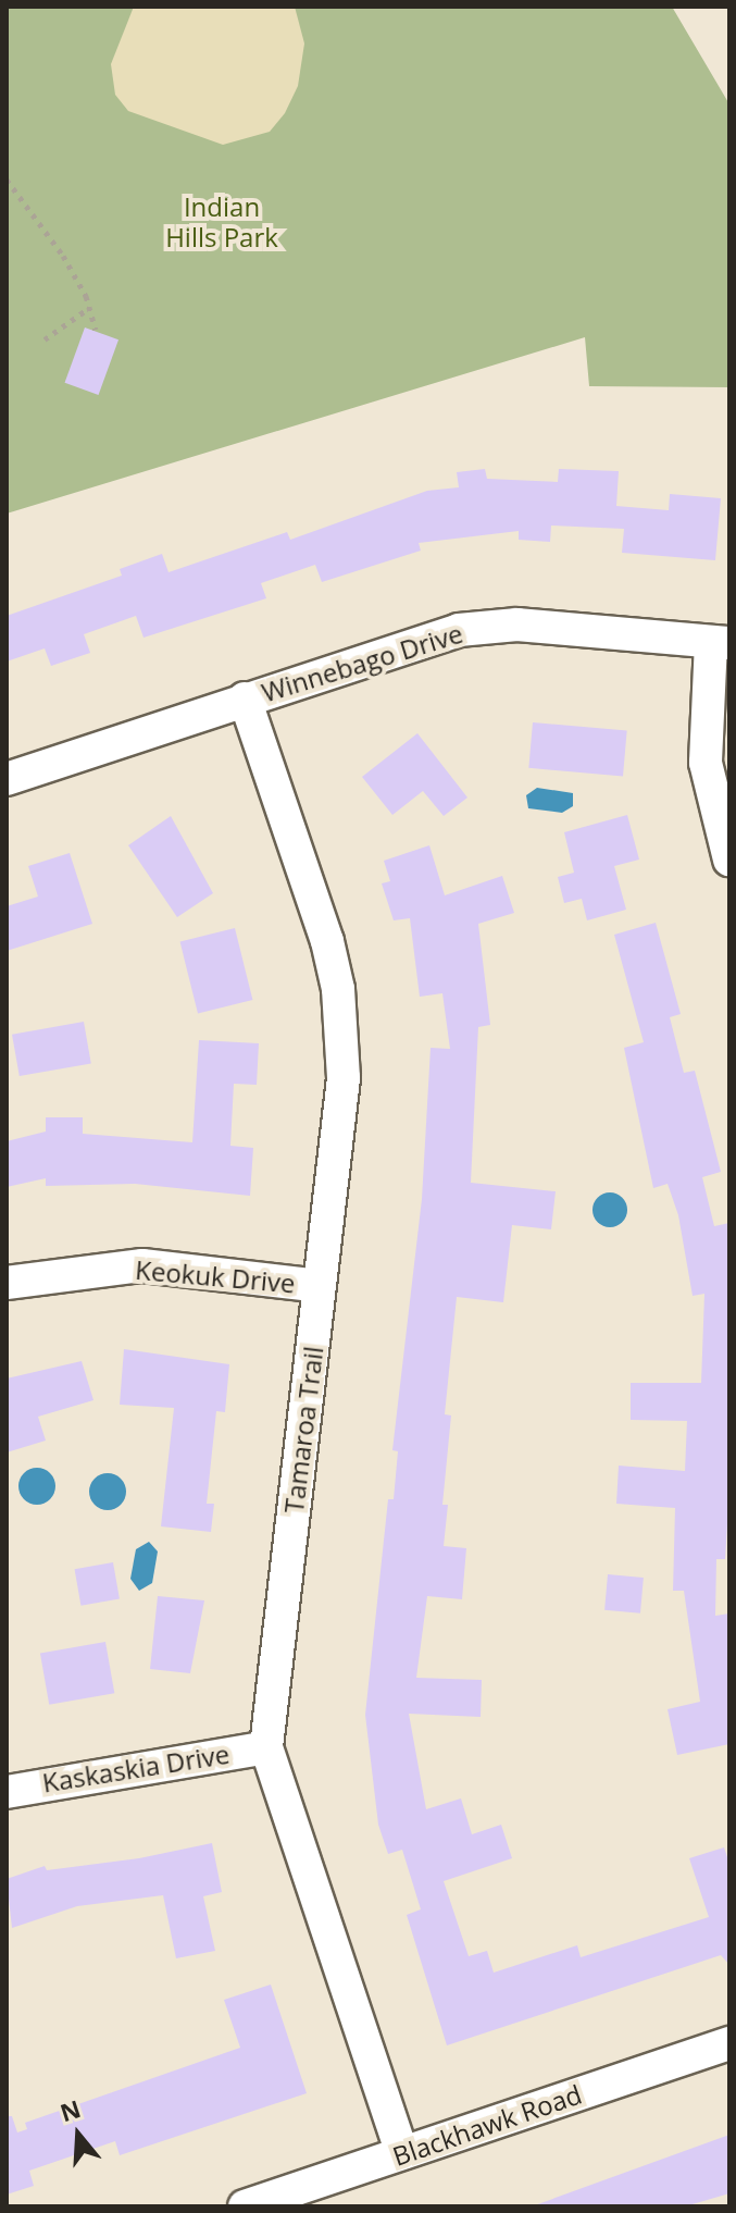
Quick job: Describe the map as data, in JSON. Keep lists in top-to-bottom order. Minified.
{"streets":{"street":["Winnebago Drive","Keokuk Drive","Tamaroa Trail","Kaskaskia Drive","Blackhawk Road"]},"crossings":[["Winnebago Drive","Tamaroa Trail"],["Keokuk Drive","Tamaroa Trail"],["Tamaroa Trail","Kaskaskia Drive"],["Tamaroa Trail","Blackhawk Road"]],"parks":["Indian Hills Park"],"north":"top"}
